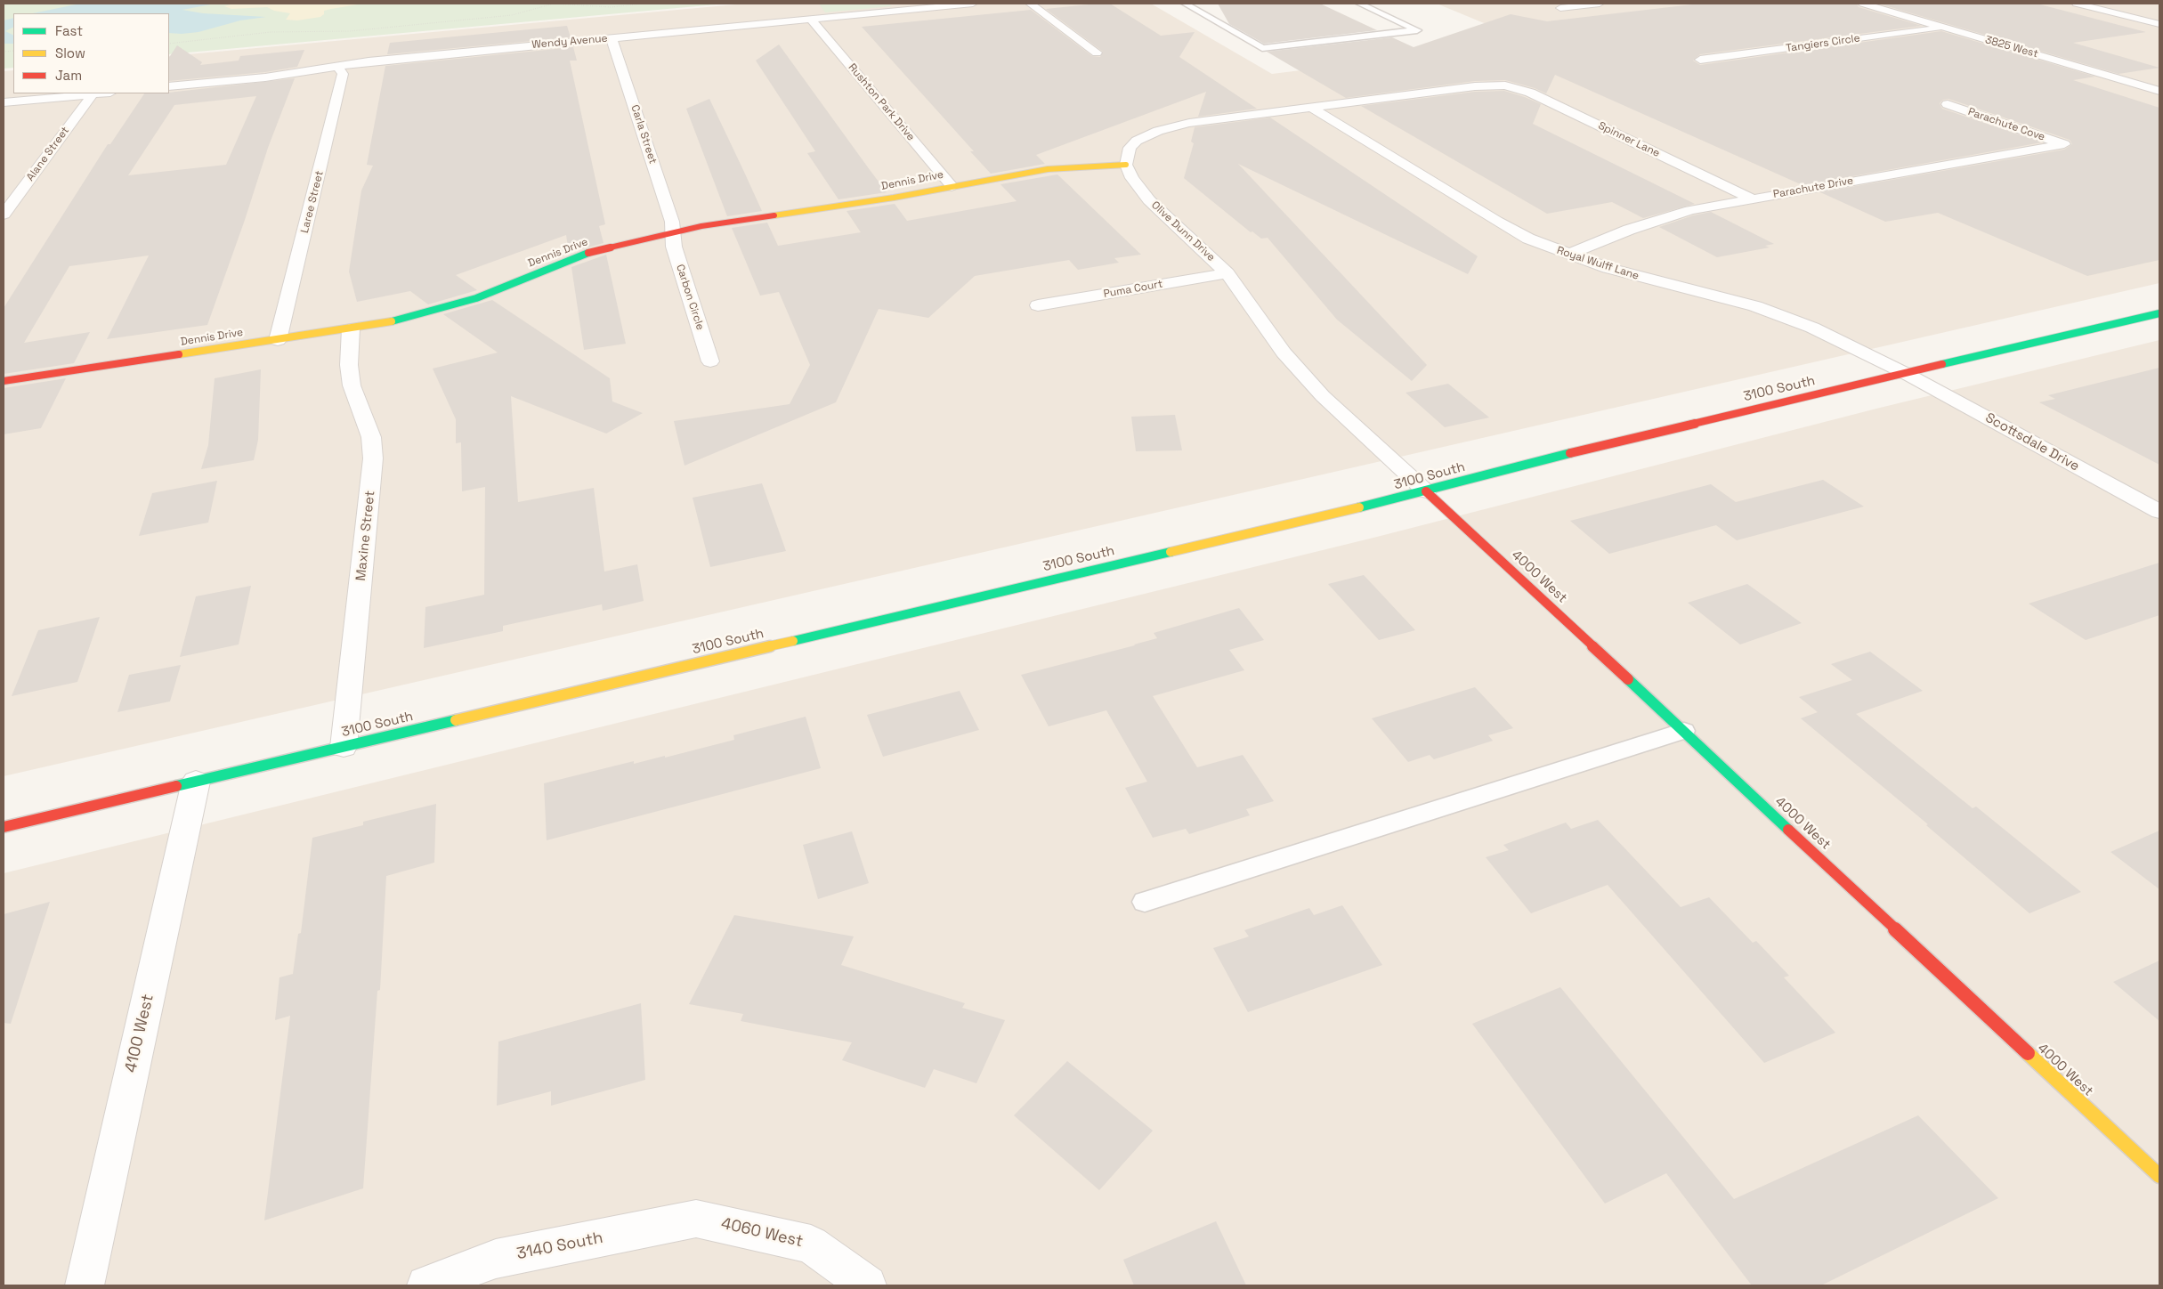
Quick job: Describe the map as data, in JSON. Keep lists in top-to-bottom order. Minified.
{"streets":{"main road":["Dennis Drive","3100 South","4000 West"],"street":["Wendy Avenue","Tangiers Circle","3825 West","Rushton Park Drive","Parachute Cove","Carla Street","Spinner Lane","Alane Street","Parachute Drive","Laree Street","Olive Dunn Drive","Royal Wulff Lane","Puma Court","Carbon Circle","Scottsdale Drive","Maxine Street","4100 West","4060 West","3140 South"]},"crossings":[["Wendy Avenue","Rushton Park Drive"],["Wendy Avenue","Carla Street"],["Wendy Avenue","Laree Street"],["Tangiers Circle","3825 West"],["Rushton Park Drive","Dennis Drive"],["Parachute Cove","Parachute Drive"],["Carla Street","Dennis Drive"],["Carla Street","Carbon Circle"],["Spinner Lane","Parachute Drive"],["Spinner Lane","Royal Wulff Lane"],["Dennis Drive","Laree Street"],["Dennis Drive","Olive Dunn Drive"],["Dennis Drive","Carbon Circle"],["Dennis Drive","Maxine Street"],["Parachute Drive","Royal Wulff Lane"],["Olive Dunn Drive","Puma Court"],["Olive Dunn Drive","3100 South"],["Olive Dunn Drive","4000 West"],["Royal Wulff Lane","3100 South"],["Royal Wulff Lane","Scottsdale Drive"],["3100 South","Scottsdale Drive"],["3100 South","Maxine Street"],["3100 South","4000 West"],["3100 South","4100 West"],["4060 West","3140 South"]],"legend":["Fast","Slow","Jam"]}
